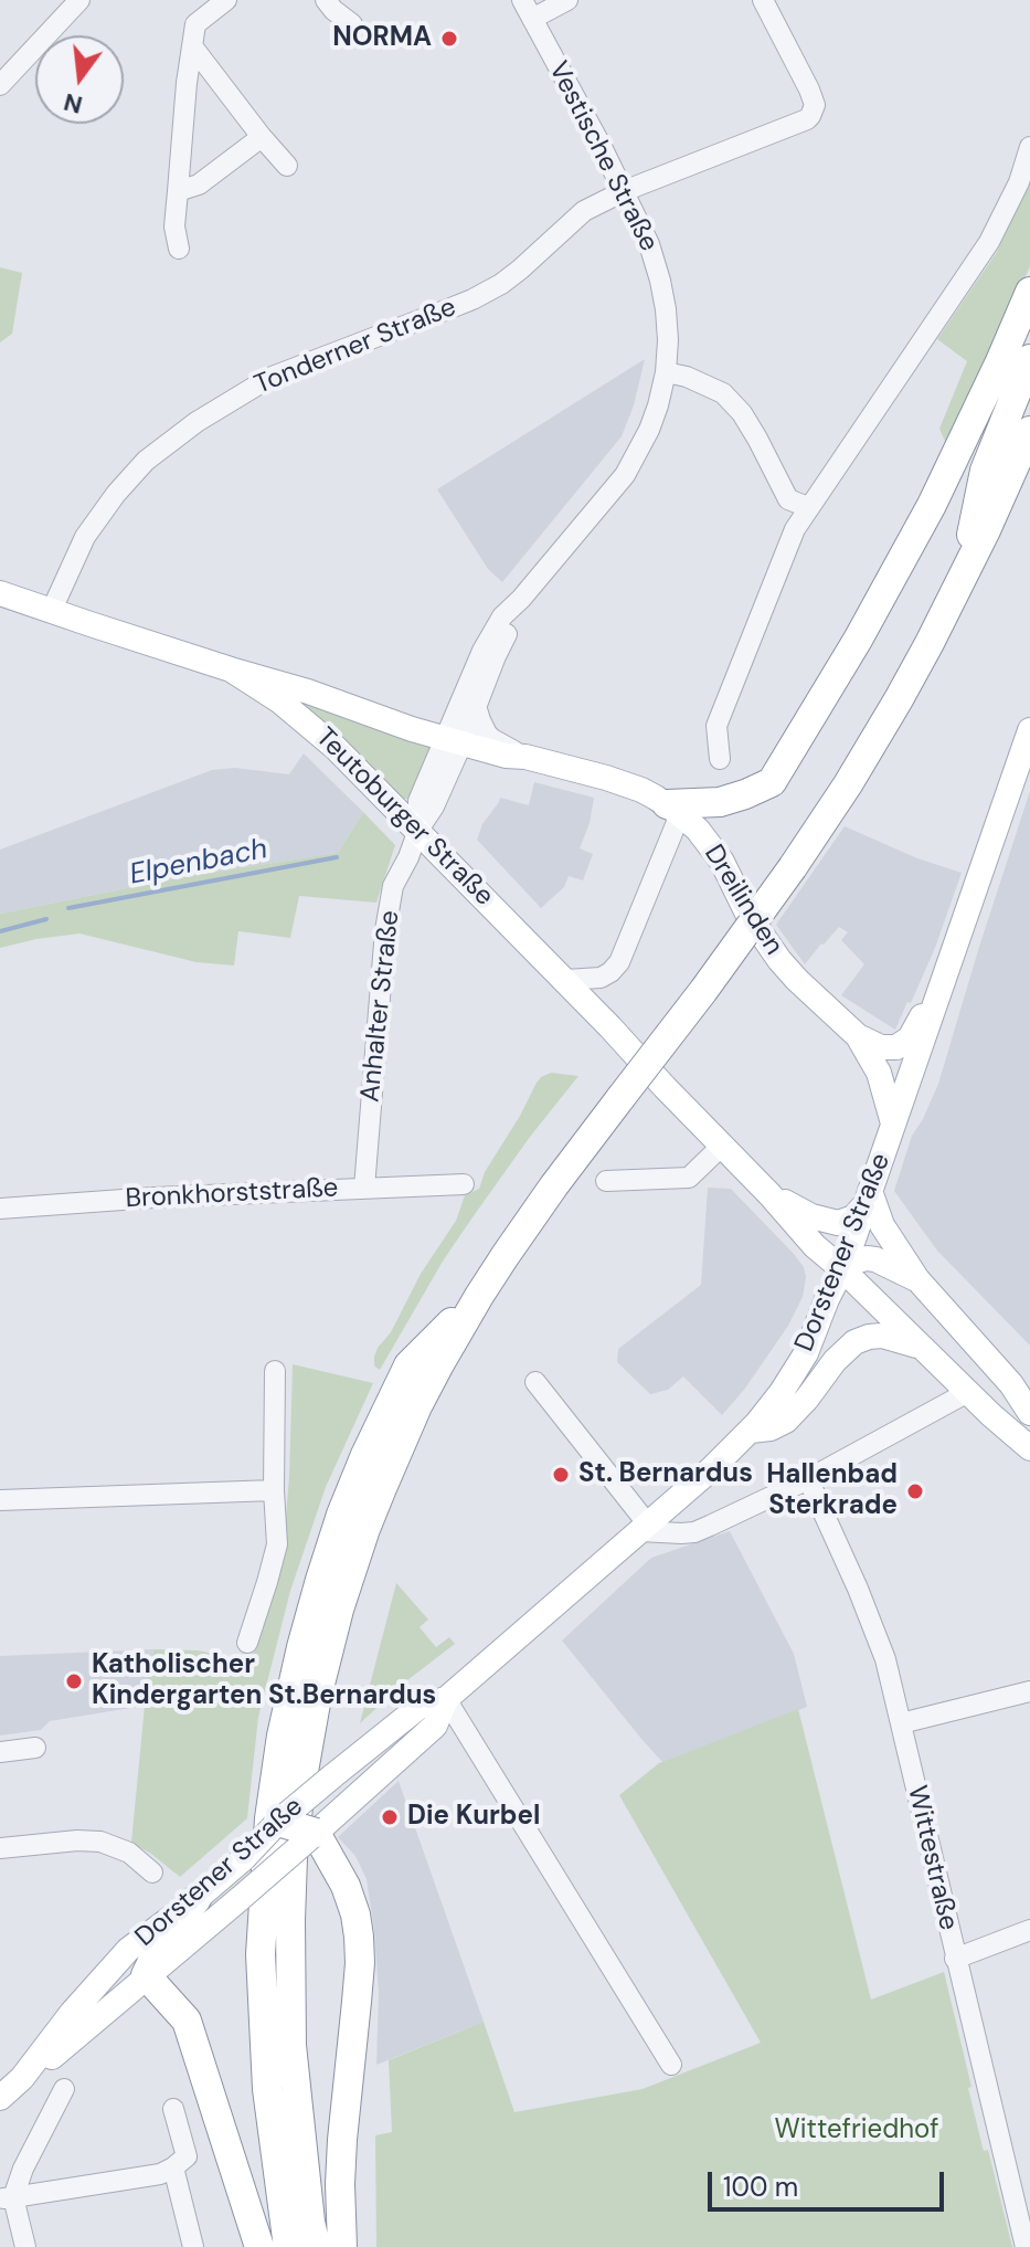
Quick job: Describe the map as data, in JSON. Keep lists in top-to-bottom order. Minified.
{"streets":{"main road":["Teutoburger Straße","Dreilinden","Dorstener Straße"],"street":["Vestische Straße","Tonderner Straße","Anhalter Straße","Bronkhorststraße","Wittestraße"]},"crossings":[["Vestische Straße","Tonderner Straße"],["Vestische Straße","Teutoburger Straße"],["Vestische Straße","Dreilinden"],["Vestische Straße","Anhalter Straße"],["Tonderner Straße","Teutoburger Straße"],["Teutoburger Straße","Dreilinden"],["Teutoburger Straße","Anhalter Straße"],["Teutoburger Straße","Dorstener Straße"],["Dreilinden","Anhalter Straße"],["Dreilinden","Dorstener Straße"],["Anhalter Straße","Bronkhorststraße"]],"water":["Elpenbach"],"parks":["Wittefriedhof"],"places":["NORMA","St. Bernardus","Hallenbad Sterkrade","Katholischer Kindergarten St.Bernardus","Die Kurbel"],"scale_bar":"100 m","north":"bottom"}
